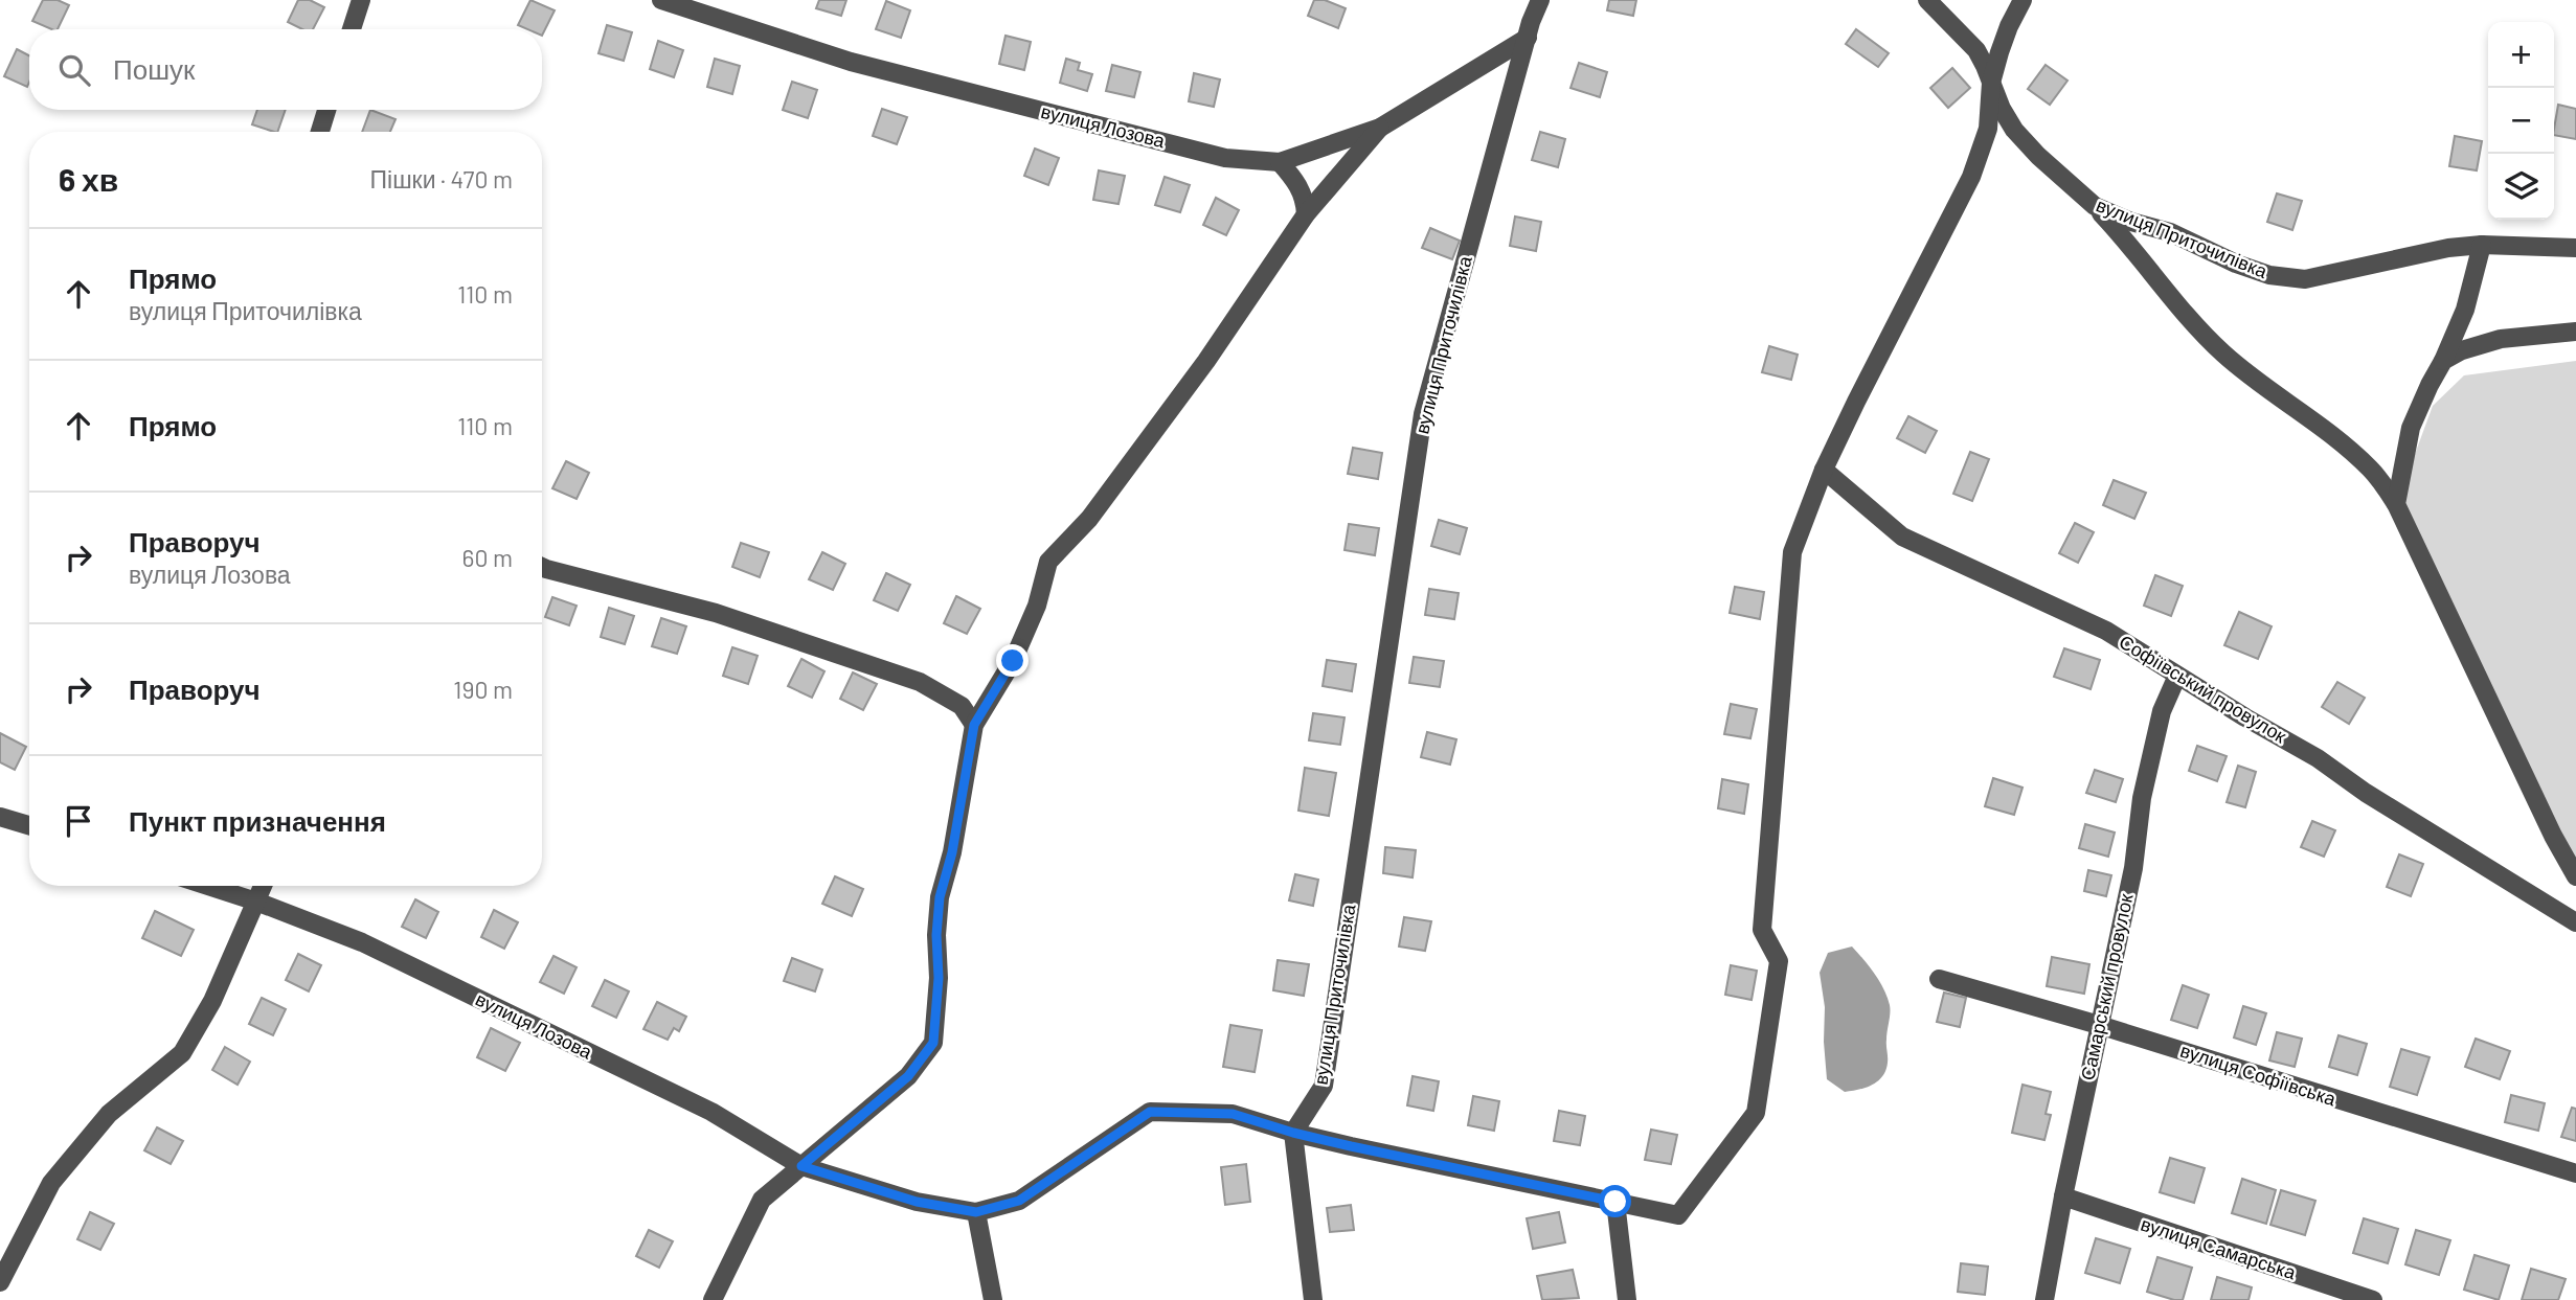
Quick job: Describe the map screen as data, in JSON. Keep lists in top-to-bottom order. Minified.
{"streets":{"street":["вулиця Лозова","вулиця Приточилівка","Софіївський провулок","Самарський провулок","вулиця Софіївська","вулиця Самарська"]},"crossings":[["вулиця Лозова","вулиця Приточилівка"],["Софіївський провулок","Самарський провулок"],["Самарський провулок","вулиця Софіївська"],["Самарський провулок","вулиця Самарська"]],"page":{"map_buttons":["+","−"],"search":"Пошук","heading":["6 хв","Пішки · 470 m"],"list":[["Прямо","вулиця Приточилівка","110 m"],["Прямо","110 m"],["Праворуч","вулиця Лозова","60 m"],["Праворуч","190 m"],"Пункт призначення"]}}
